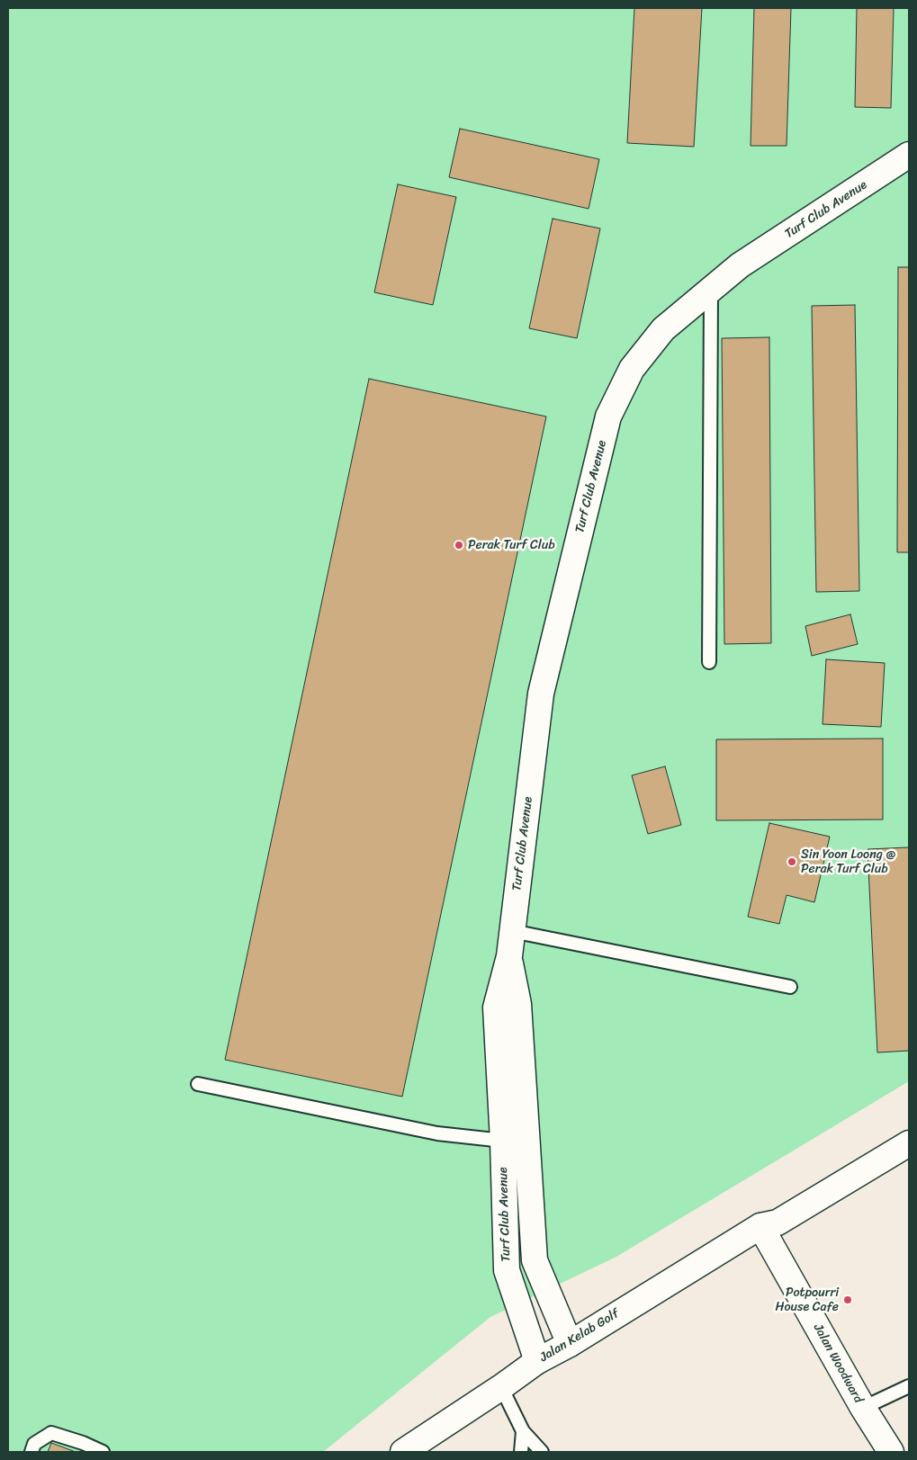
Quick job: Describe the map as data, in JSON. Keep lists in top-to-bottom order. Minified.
{"streets":{"street":["Turf Club Avenue","Jalan Kelab Golf","Jalan Woodward"]},"crossings":[["Turf Club Avenue","Jalan Kelab Golf"],["Jalan Kelab Golf","Jalan Woodward"]],"places":["Perak Turf Club","Sin Yoon Loong @ Perak Turf Club","Potpourri House Cafe"]}
